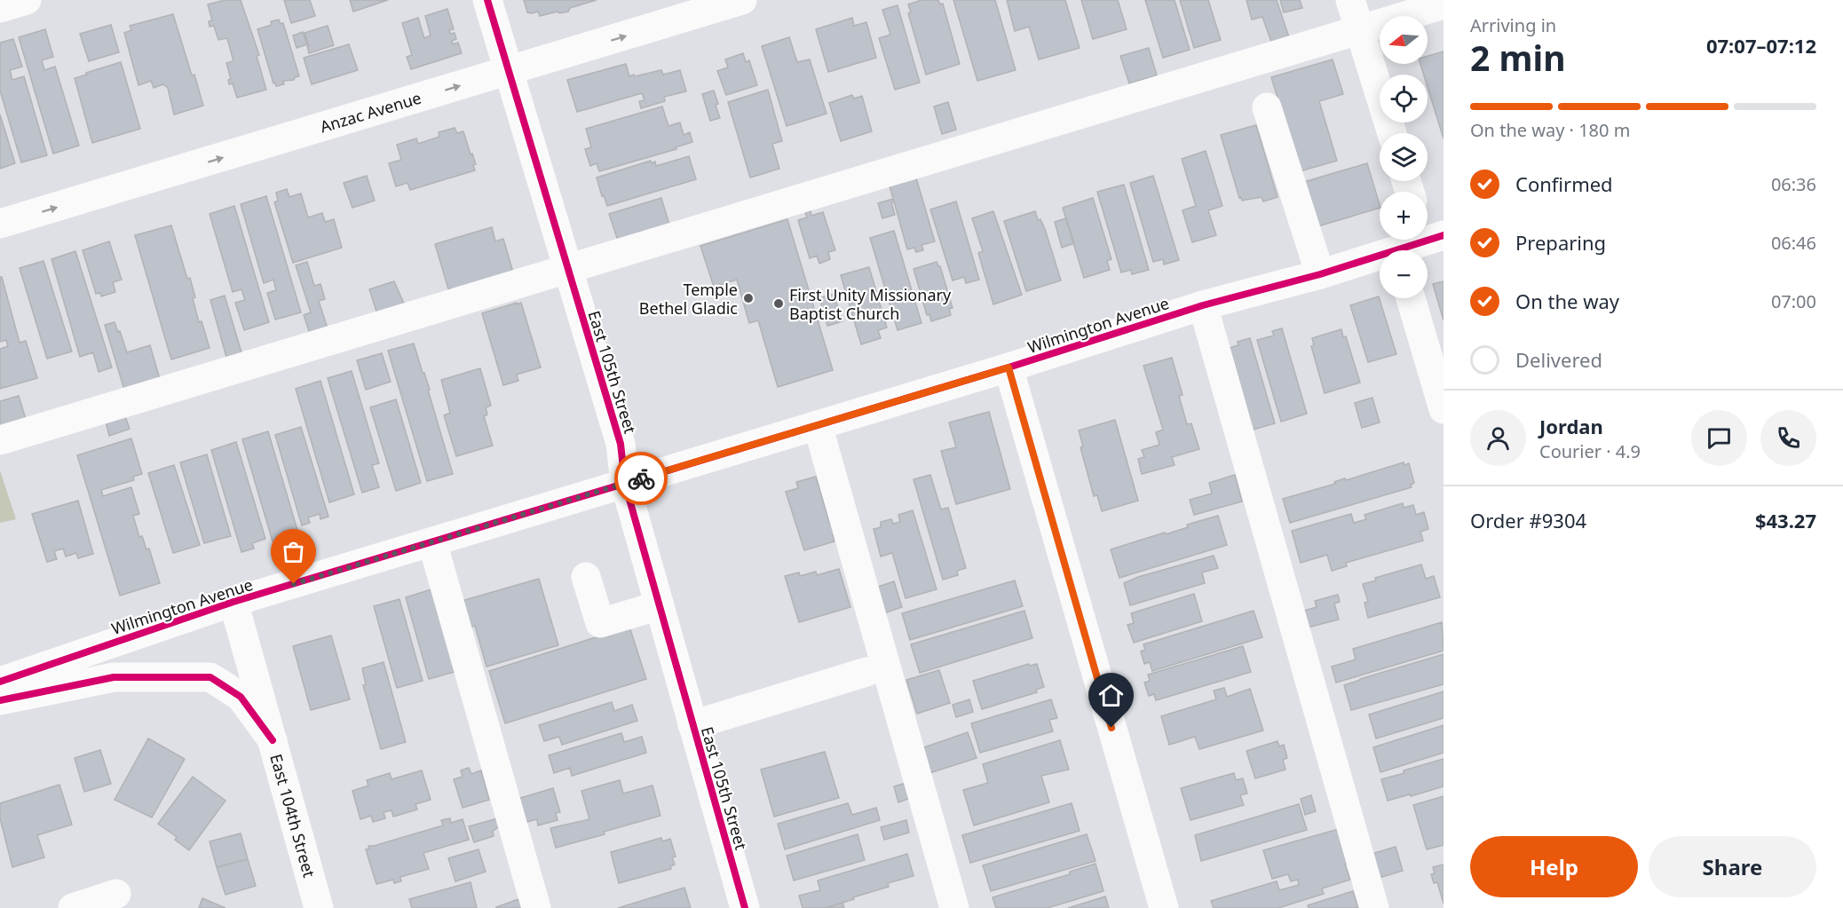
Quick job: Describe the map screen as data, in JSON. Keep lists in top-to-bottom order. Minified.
{"streets":{"street":["Anzac Avenue","Wilmington Avenue","East 105th Street","East 104th Street"]},"crossings":[["Anzac Avenue","East 105th Street"],["Wilmington Avenue","East 105th Street"],["Wilmington Avenue","East 104th Street"]],"places":["Temple Bethel Gladic","First Unity Missionary Baptist Church"],"north":"left","page":{"heading":["2 min","Arriving in","07:07–07:12"],"panel":["Jordan","Courier · 4.9","Order #9304","$43.27"],"map_buttons":["+","−"],"bar":"On the way · 180 m","list":[["Confirmed","06:36"],["Preparing","06:46"],["On the way","07:00"],"Delivered"],"buttons":["Help","Share"]}}
